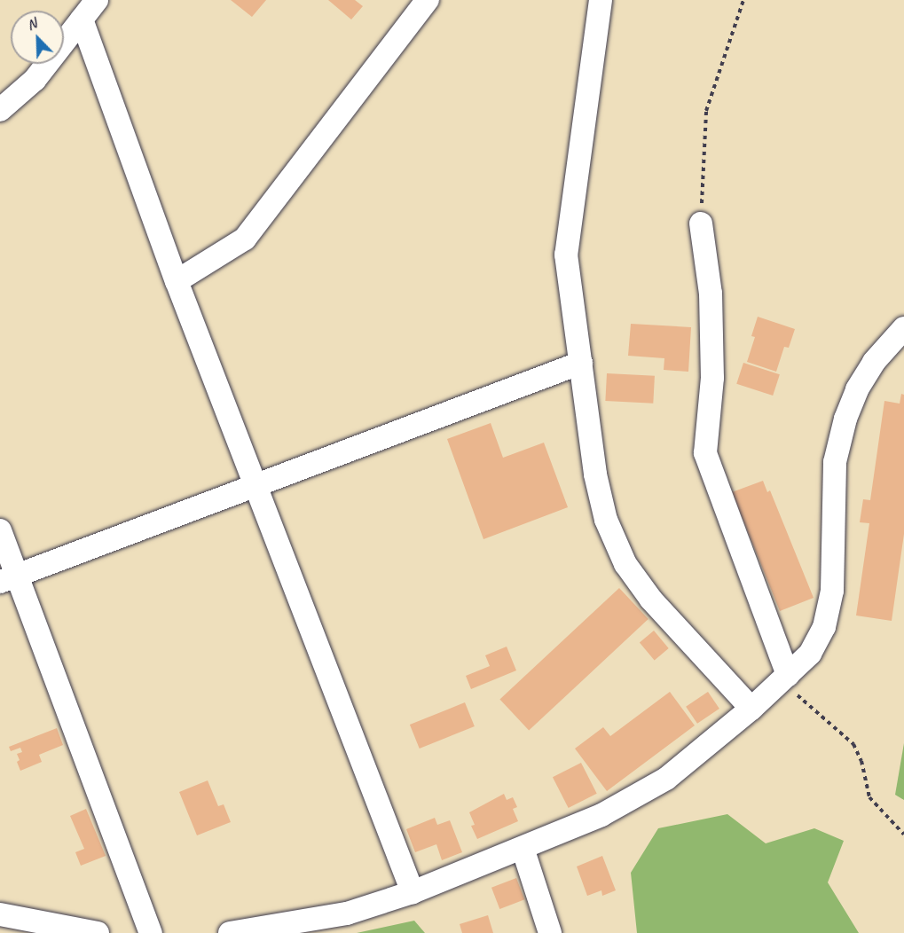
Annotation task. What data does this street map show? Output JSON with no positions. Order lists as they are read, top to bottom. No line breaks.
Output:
{"north":"top left"}
